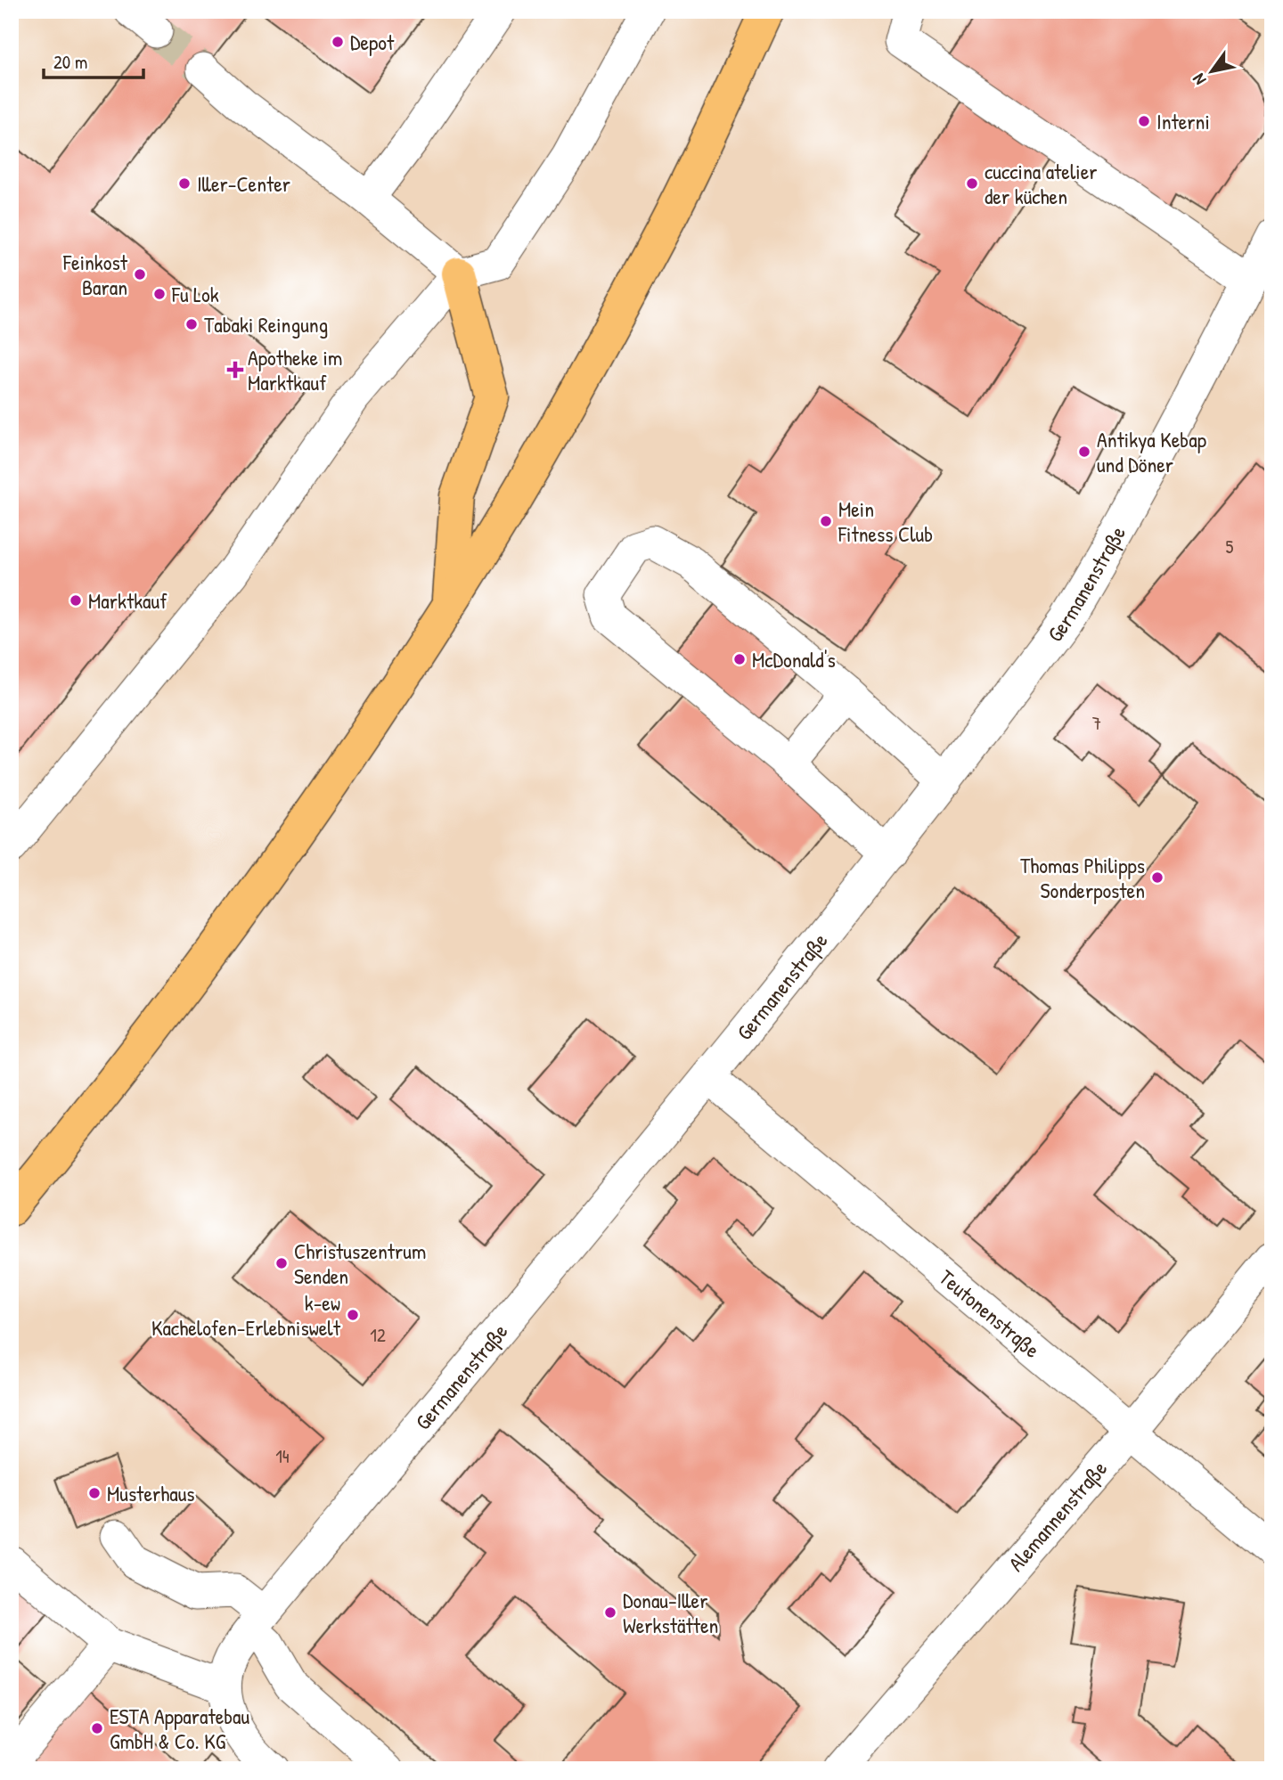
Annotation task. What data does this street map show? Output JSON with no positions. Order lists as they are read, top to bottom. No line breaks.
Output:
{"streets":{"street":["Germanenstraße","Teutonenstraße","Alemannenstraße"]},"crossings":[["Germanenstraße","Teutonenstraße"],["Teutonenstraße","Alemannenstraße"]],"places":{"other":["Depot","Interni","Iller-Center","cuccina atelier der küchen","Feinkost Baran","Fu Lok","Tabaki Reingung","Antikya Kebap und Döner","Mein Fitness Club","Marktkauf","McDonald's","Thomas Philipps Sonderposten","Christuszentrum Senden","k-ew Kachelofen-Erlebniswelt","Musterhaus","Donau-Iller Werkstätten","ESTA Apparatebau GmbH & Co. KG"],"health":["Apotheke im Marktkauf"]},"house_numbers":["5","7","12","14"],"scale_bar":"20 m","north":"bottom left"}
